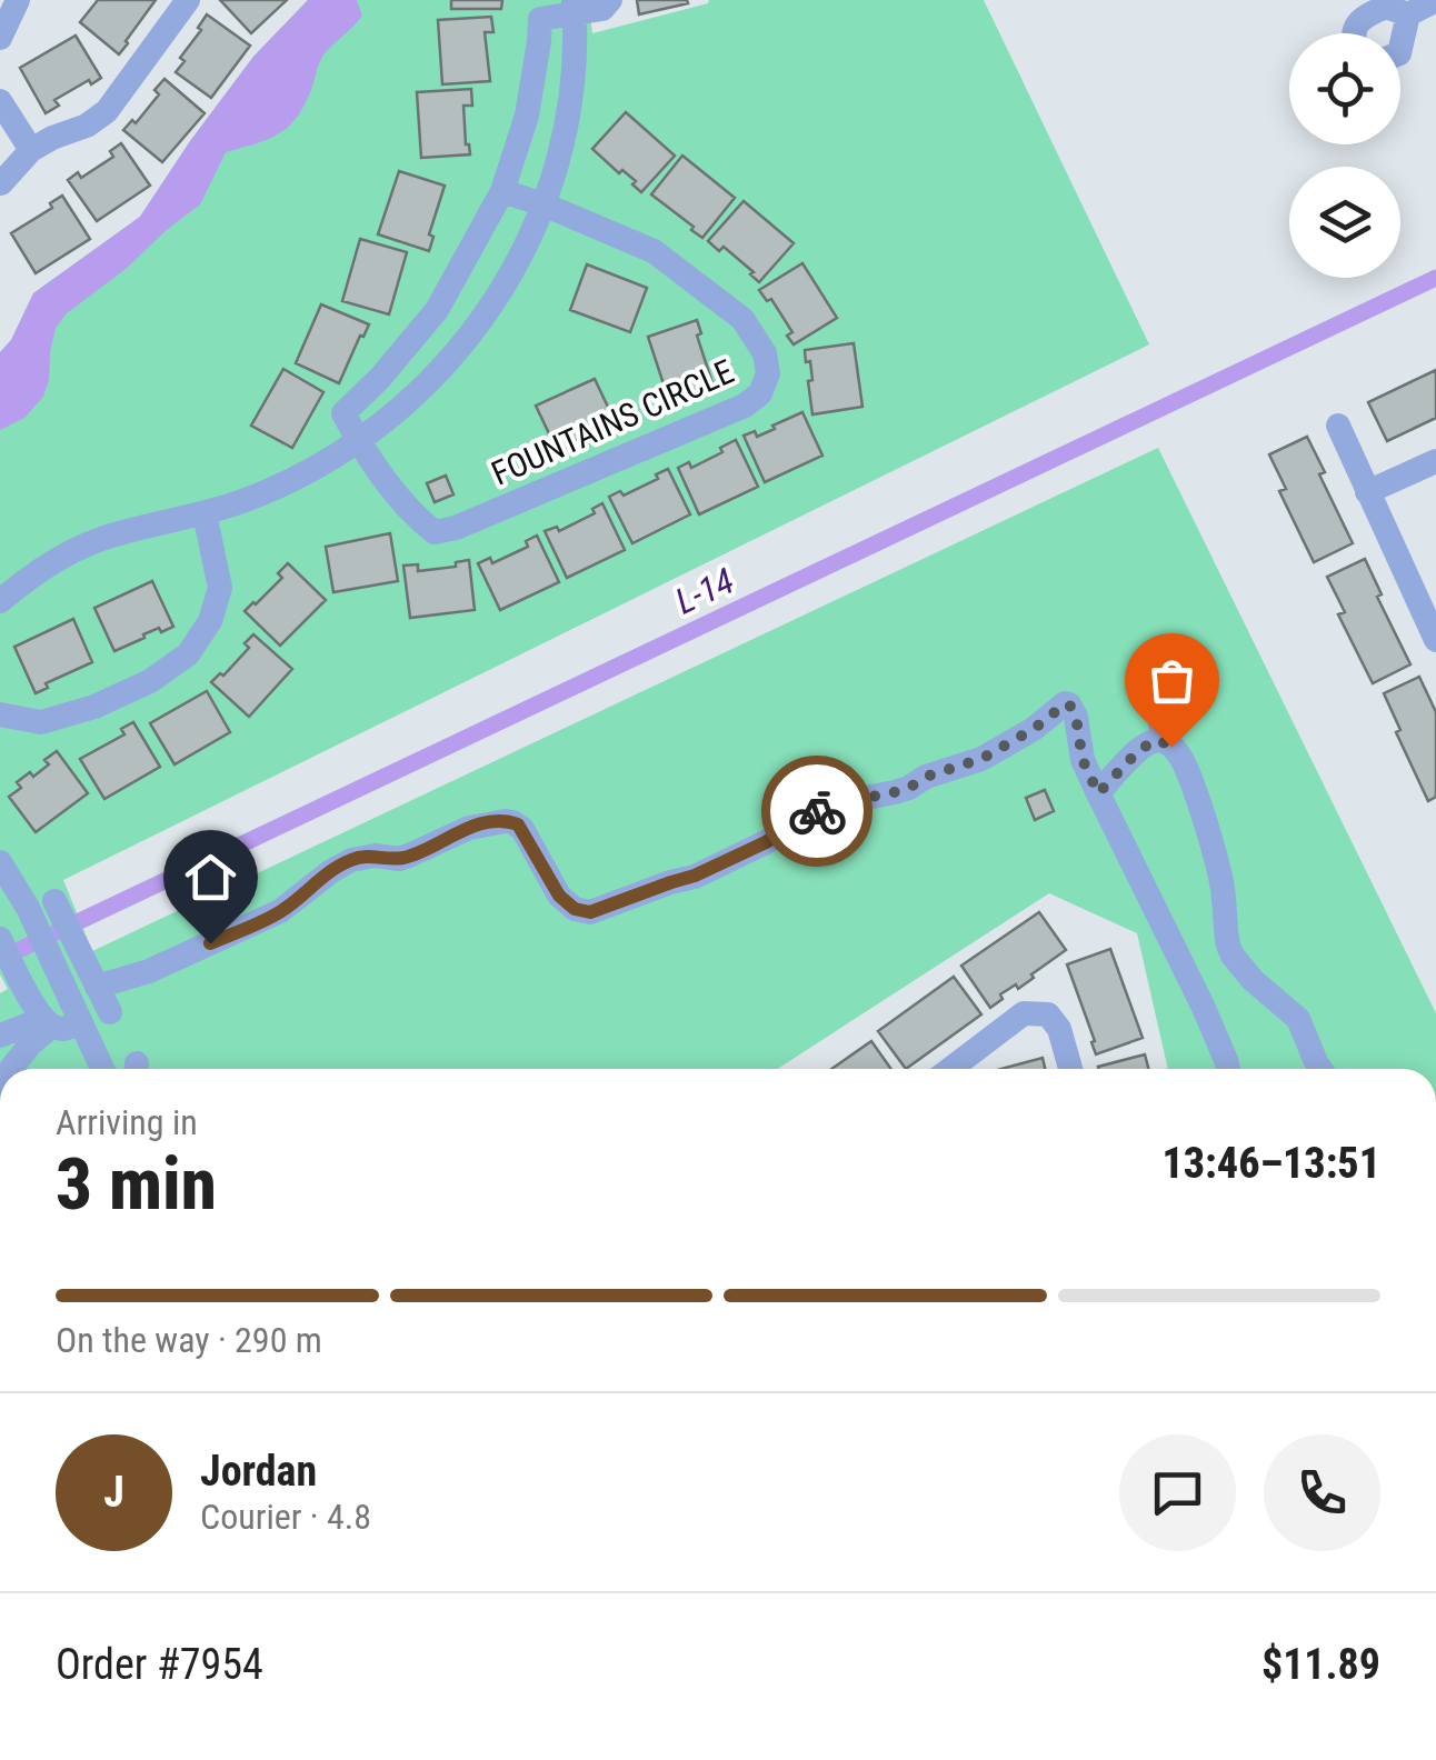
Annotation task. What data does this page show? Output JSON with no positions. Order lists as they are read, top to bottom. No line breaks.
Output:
{"streets":{"street":["FOUNTAINS CIRCLE"]},"water":["L-14"],"page":{"heading":["3 min","Arriving in","13:46–13:51"],"panel":["Jordan","Courier · 4.8","Order #7954","$11.89"],"bar":"On the way · 290 m","round":"J"}}
